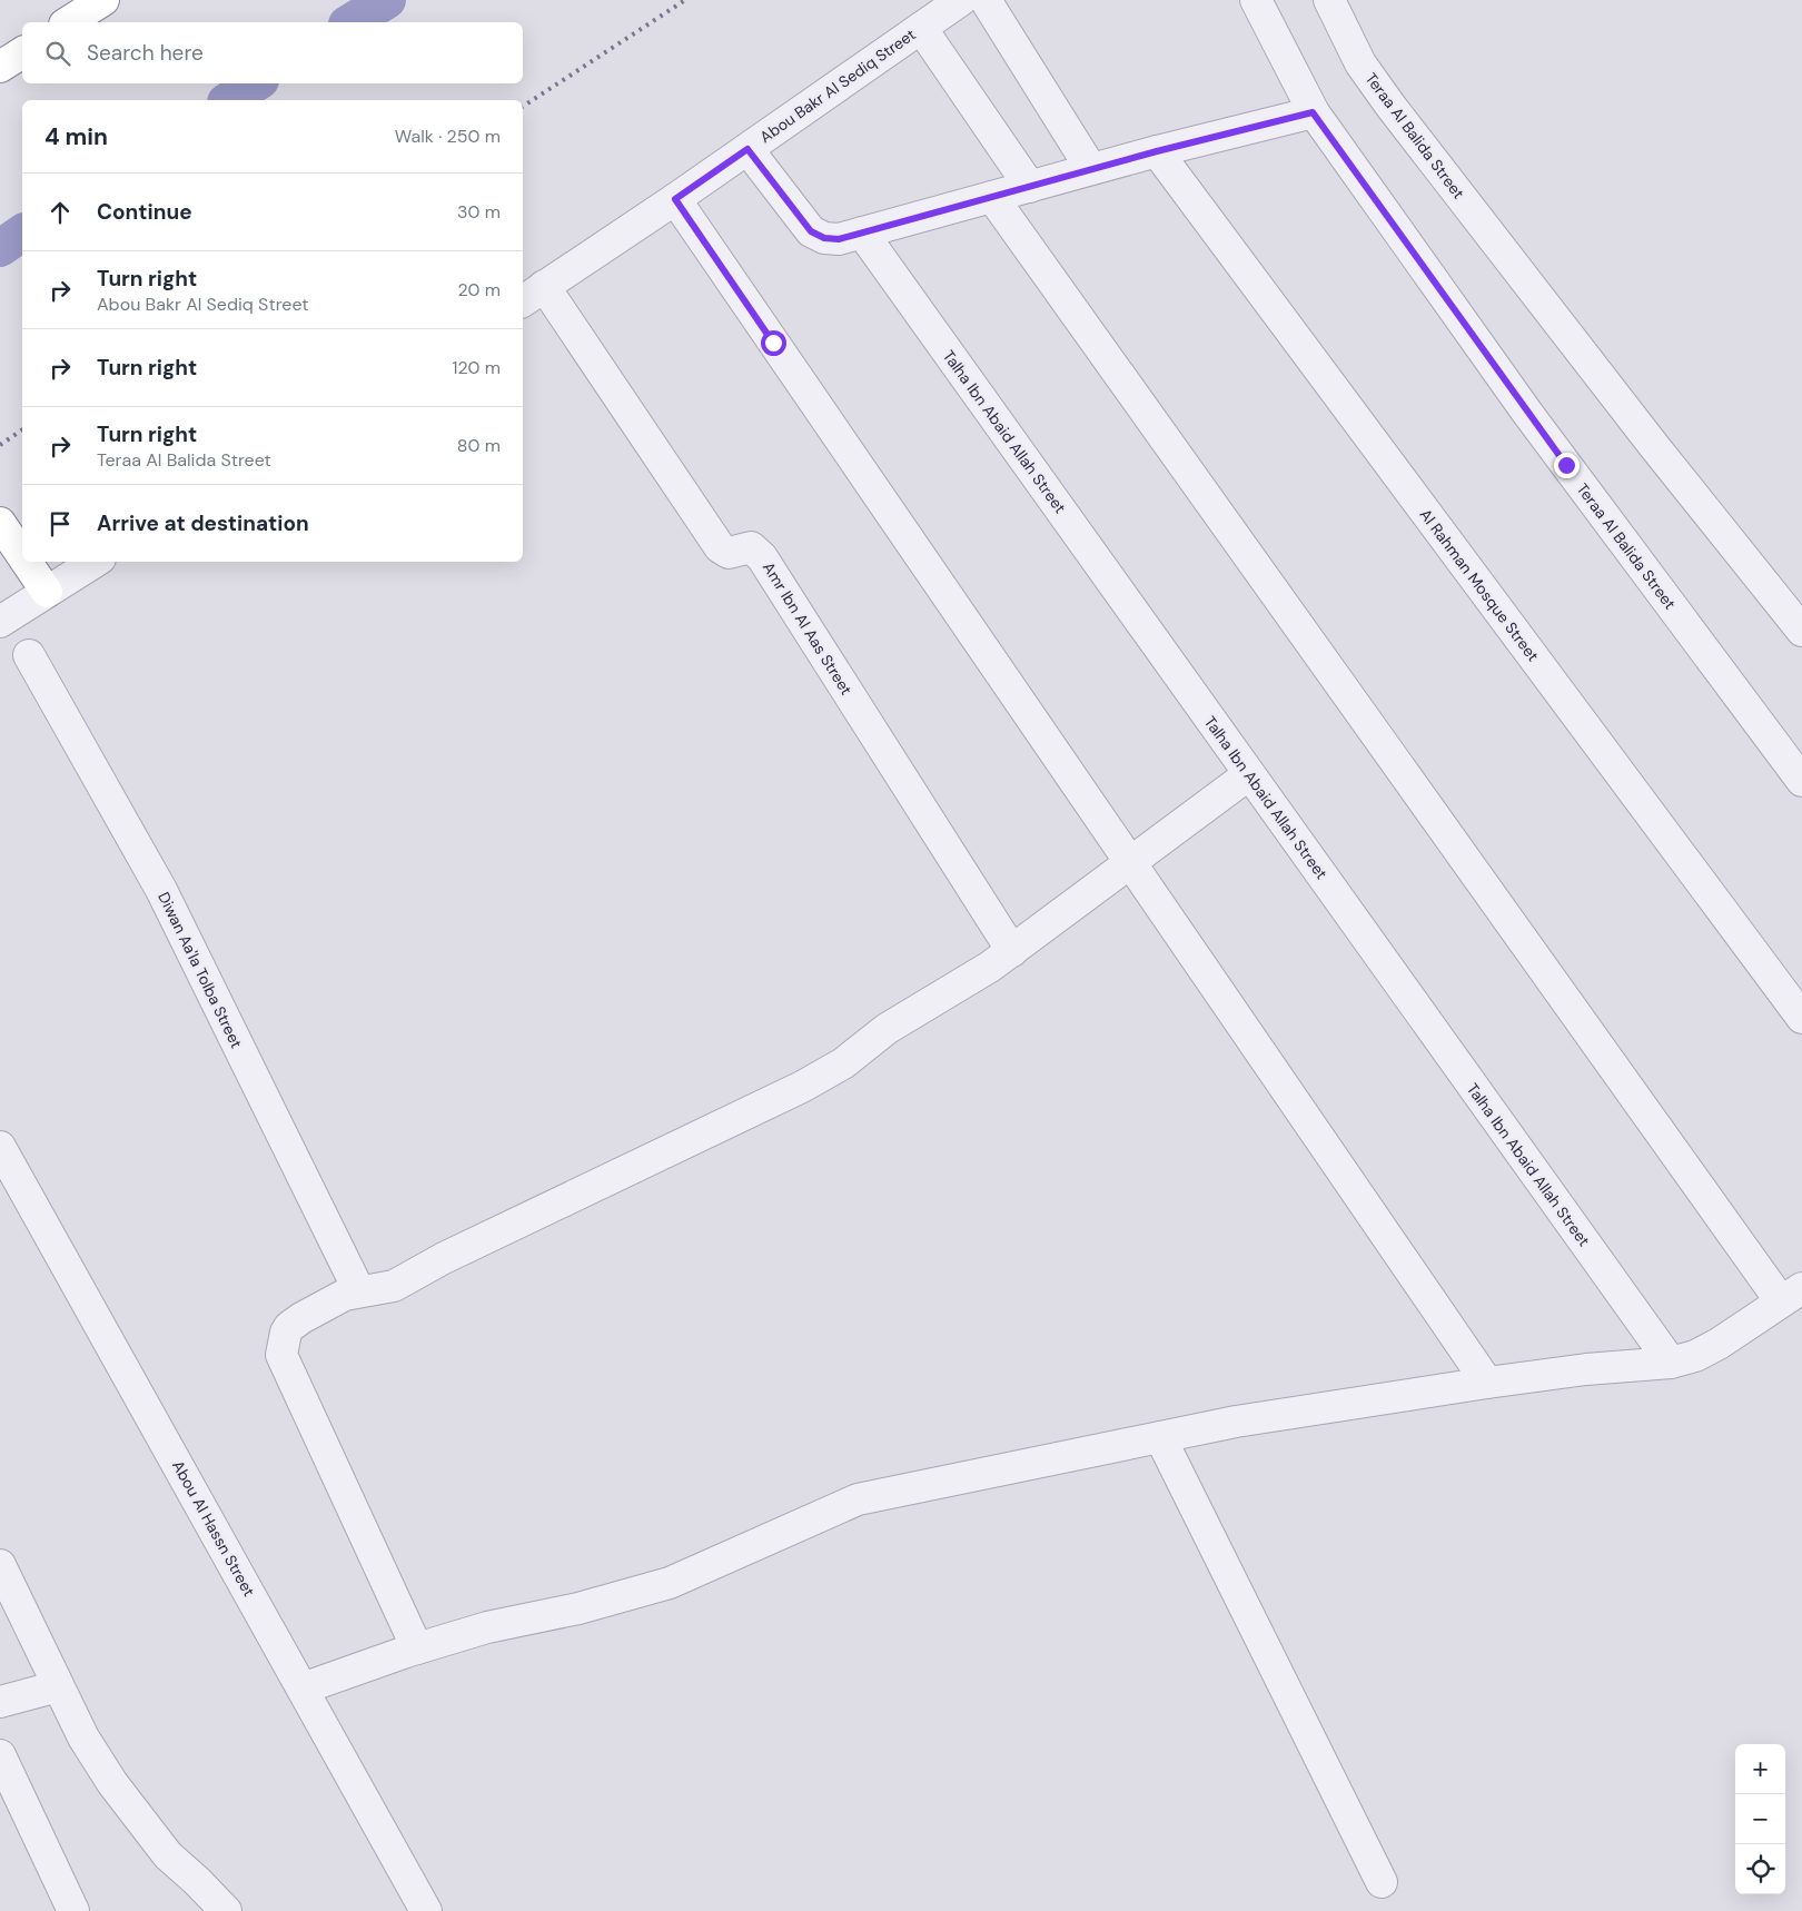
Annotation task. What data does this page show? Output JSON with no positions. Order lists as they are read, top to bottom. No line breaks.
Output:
{"streets":{"street":["Abou Bakr Al Sediq Street","Teraa Al Balida Street","Talha Ibn Abaid Allah Street","Al Rahman Mosque Street","Amr Ibn Al Aas Street","Diwan Aa'la Tolba Street","Abou Al Hassn Street"]},"crossings":[["Abou Bakr Al Sediq Street","Amr Ibn Al Aas Street"]],"page":{"search":"Search here","heading":["4 min","Walk · 250 m"],"list":[["Continue","30 m"],["Turn right","Abou Bakr Al Sediq Street","20 m"],["Turn right","120 m"],["Turn right","Teraa Al Balida Street","80 m"],"Arrive at destination"],"map_buttons":["+","−"]}}
